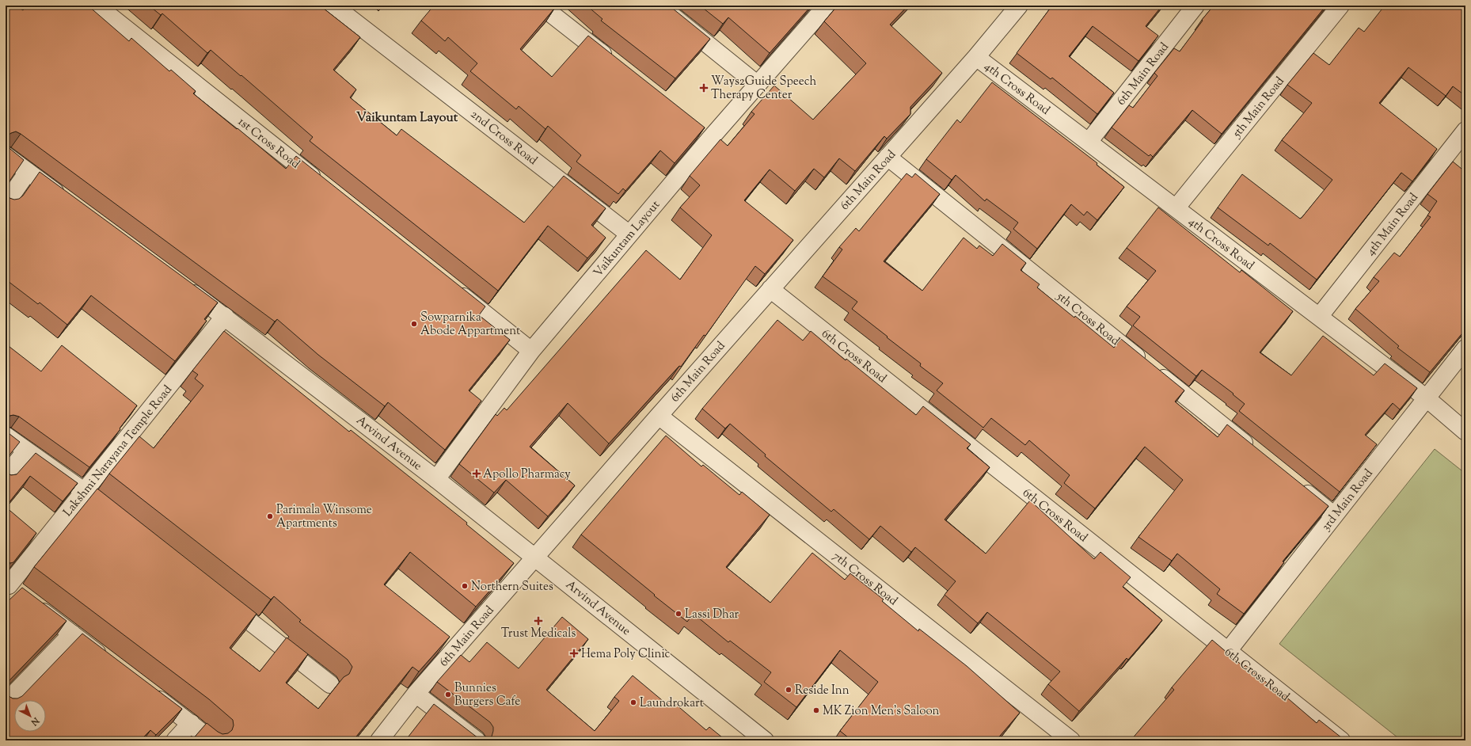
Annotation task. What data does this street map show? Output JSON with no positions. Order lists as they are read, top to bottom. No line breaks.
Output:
{"streets":{"street":["6th Main Road","4th Cross Road","5th Main Road","2nd Cross Road","1st Cross Road","4th Main Road","Vaikuntam Layout","5th Cross Road","6th Cross Road","Arvind Avenue","Lakshmi Narayana Temple Road","3rd Main Road","7th Cross Road"]},"crossings":[["6th Main Road","4th Cross Road"],["6th Main Road","5th Cross Road"],["6th Main Road","6th Cross Road"],["6th Main Road","Arvind Avenue"],["6th Main Road","7th Cross Road"],["4th Cross Road","5th Main Road"],["4th Cross Road","4th Main Road"],["4th Cross Road","3rd Main Road"],["2nd Cross Road","Vaikuntam Layout"],["Vaikuntam Layout","Arvind Avenue"],["6th Cross Road","3rd Main Road"],["Arvind Avenue","Lakshmi Narayana Temple Road"]],"districts":["Vaikuntam Layout"],"places":{"health":["Ways2Guide Speech Therapy Center","Apollo Pharmacy","Trust Medicals","Hema Poly Clinic"],"other":["Sowparnika Abode Appartment","Parimala Winsome Apartments","Northern Suites","Lassi Dhar","Reside Inn","Bunnies Burgers Cafe","Laundrokart","MK Zion Men’s Saloon"]},"north":"bottom right"}
